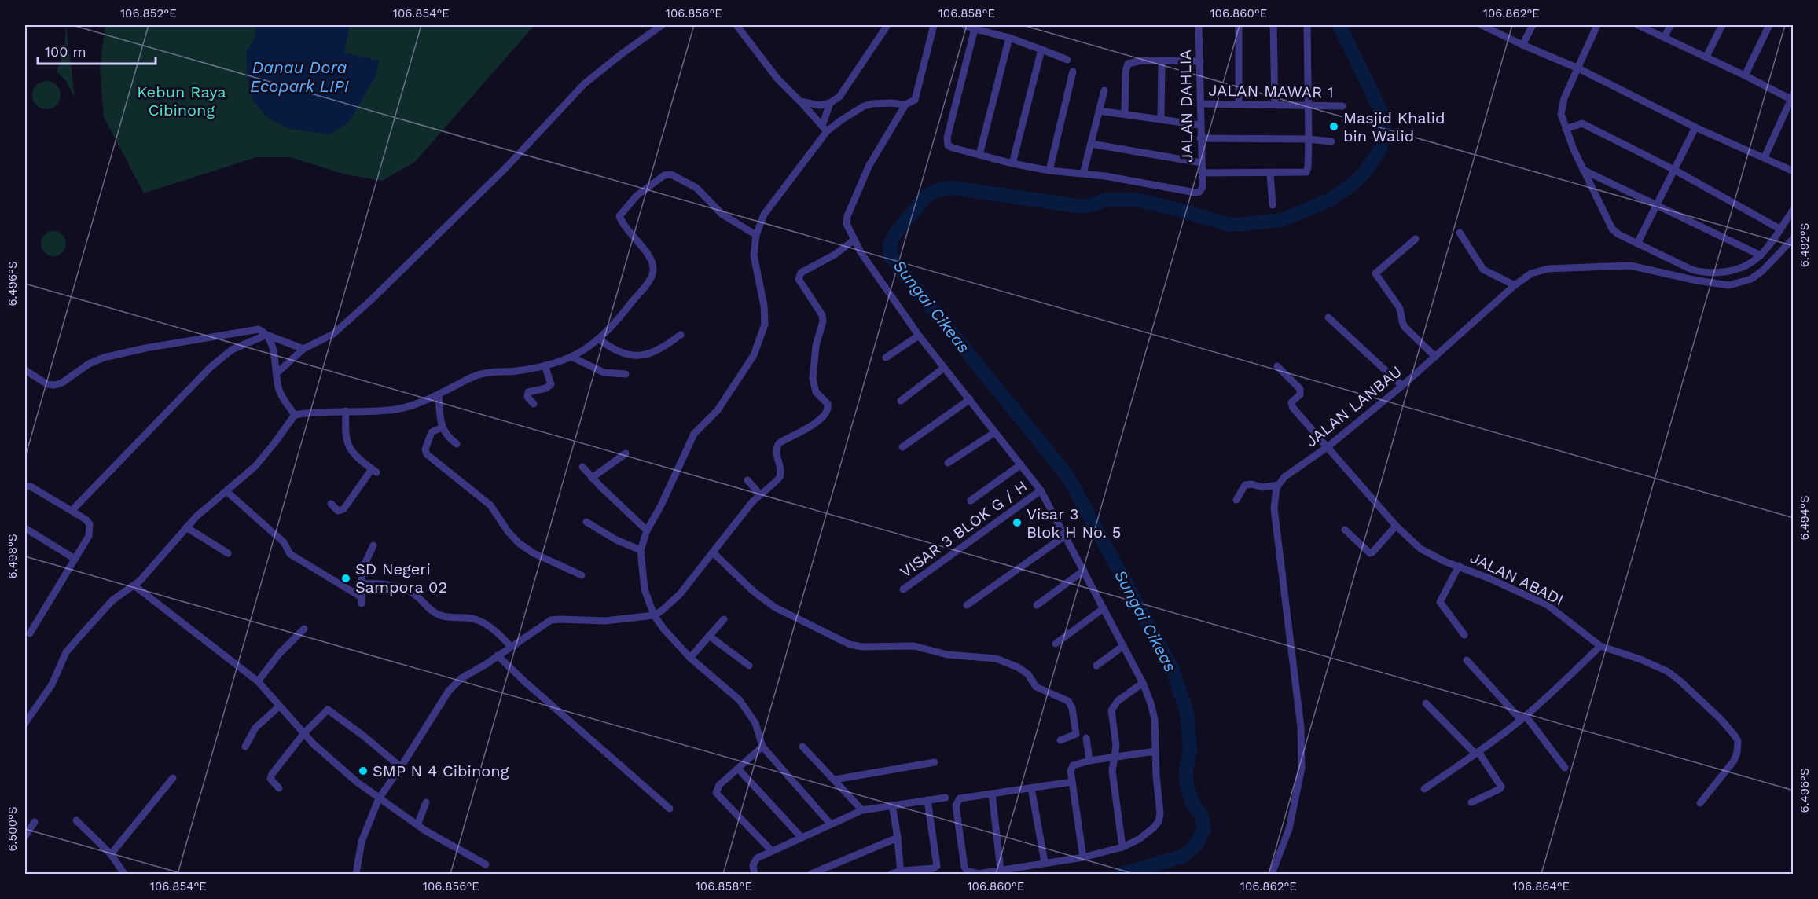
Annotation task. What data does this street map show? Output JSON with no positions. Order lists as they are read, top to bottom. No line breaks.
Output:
{"streets":{"street":["JALAN MAWAR 1","JALAN DAHLIA","JALAN LANBAU","VISAR 3 BLOK G / H","JALAN ABADI"]},"crossings":[["JALAN MAWAR 1","JALAN DAHLIA"],["JALAN LANBAU","JALAN ABADI"]],"water":["Danau Dora Ecopark LIPI","Sungai Cikeas"],"parks":["Kebun Raya Cibinong"],"places":["Masjid Khalid bin Walid","Visar 3 Blok H No. 5","SD Negeri Sampora 02","SMP N 4 Cibinong"],"scale_bar":"100 m","coordinates":["106.852°E","106.854°E","106.856°E","106.858°E","106.860°E","106.862°E","6.492°S","6.496°S","6.494°S","6.498°S","6.500°S","106.864°E"]}
